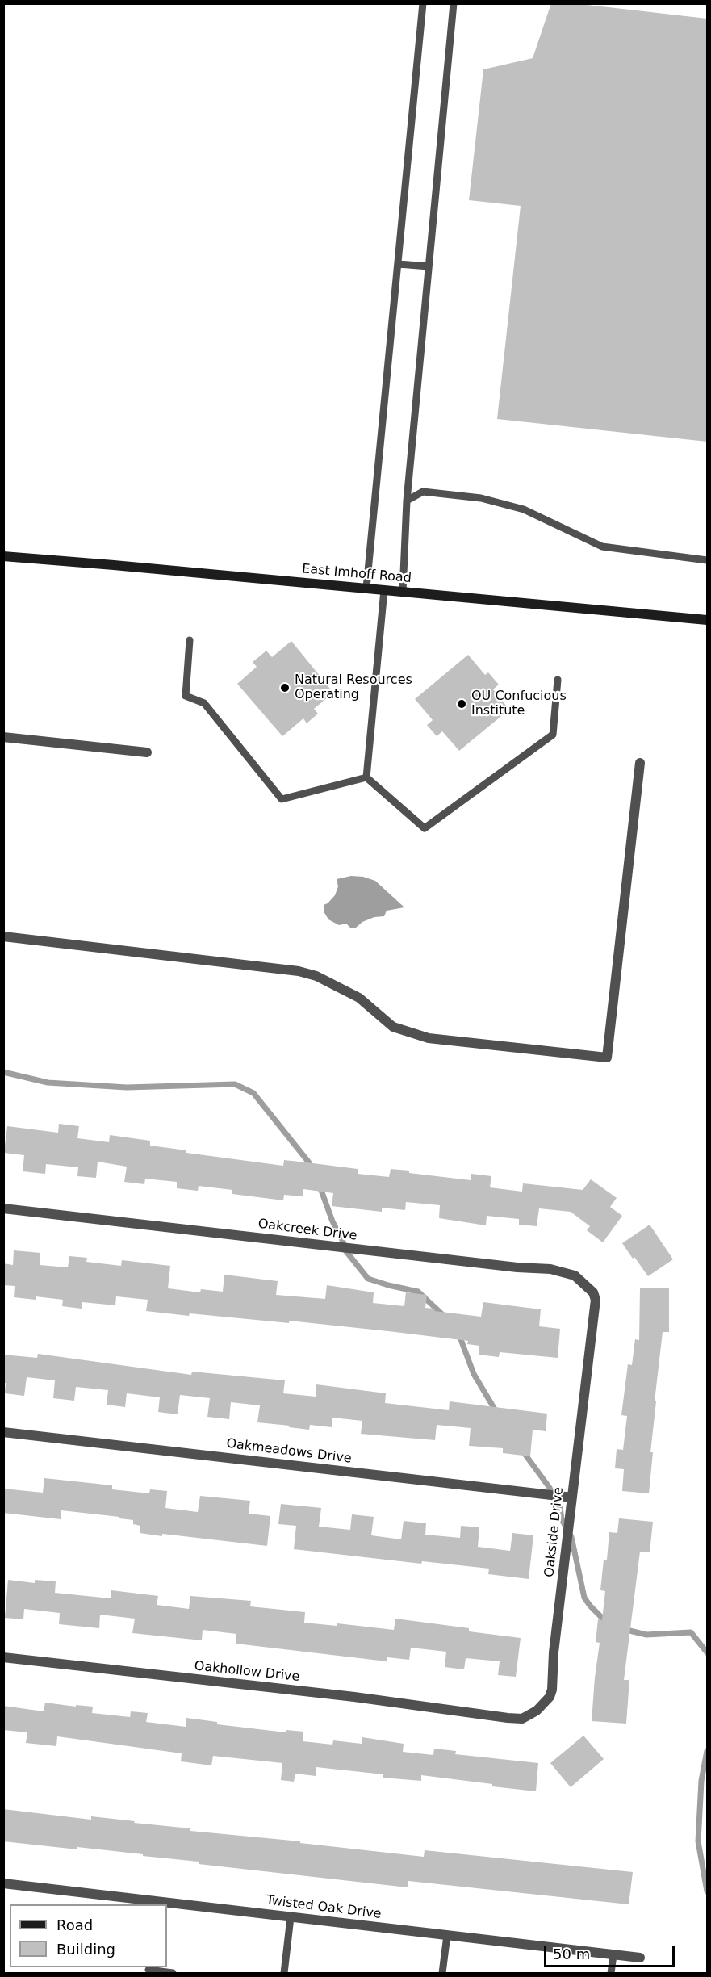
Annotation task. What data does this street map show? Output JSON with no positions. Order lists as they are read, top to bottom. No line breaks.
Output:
{"streets":{"main road":["East Imhoff Road"],"street":["Oakcreek Drive","Oakmeadows Drive","Oakside Drive","Oakhollow Drive","Twisted Oak Drive"]},"crossings":[["Oakcreek Drive","Oakside Drive"],["Oakmeadows Drive","Oakside Drive"],["Oakside Drive","Oakhollow Drive"]],"places":["Natural Resources Operating","OU Confucious Institute"],"legend":["Road","Building"],"scale_bar":"50 m"}
